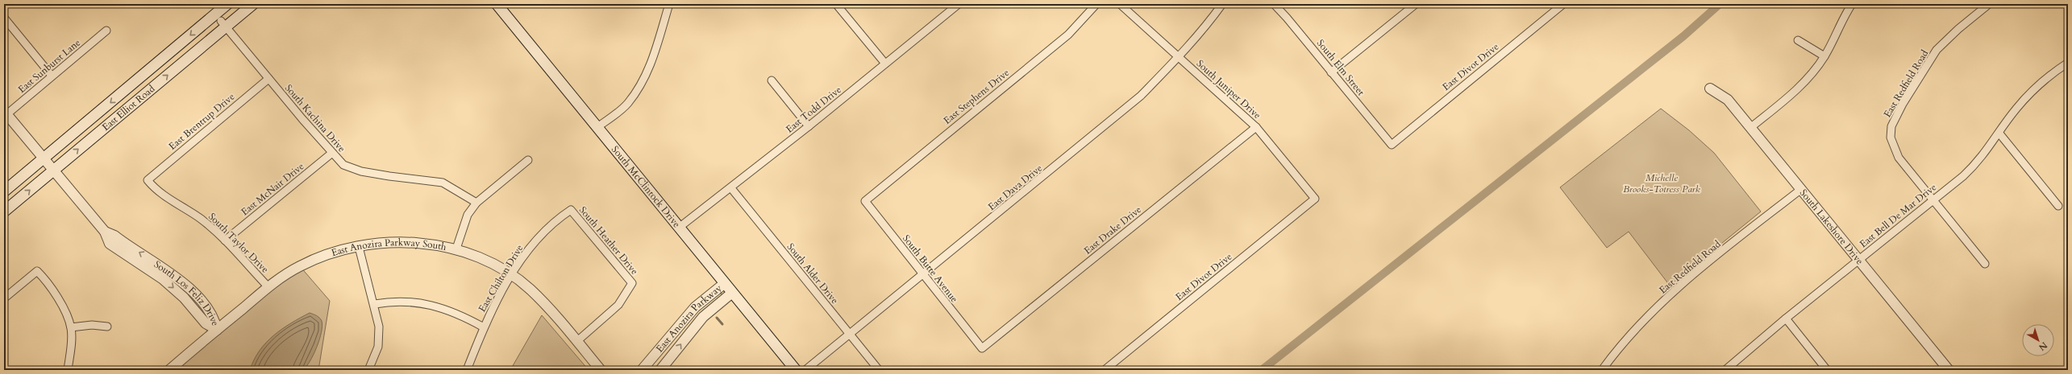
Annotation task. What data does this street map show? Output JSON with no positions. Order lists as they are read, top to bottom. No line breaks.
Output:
{"streets":{"main road":["East Elliot Road","South McClintock Drive"],"street":["East Sunburst Lane","East Divot Drive","South Elm Street","East Redfield Road","South Juniper Drive","East Stephens Drive","East Todd Drive","South Kachina Drive","East Brentrup Drive","East Dava Drive","East McNair Drive","East Bell De Mar Drive","South Lakeshore Drive","East Drake Drive","South Heather Drive","South Taylor Drive","East Anozira Parkway South","South Butte Avenue","South Alder Drive","East Chilton Drive","South Los Feliz Drive","East Anozira Parkway"]},"crossings":[["East Sunburst Lane","South Los Feliz Drive"],["East Divot Drive","South Elm Street"],["East Divot Drive","South Juniper Drive"],["East Redfield Road","East Bell De Mar Drive"],["East Redfield Road","South Lakeshore Drive"],["South Juniper Drive","East Dava Drive"],["South Juniper Drive","East Drake Drive"],["East Stephens Drive","South Butte Avenue"],["East Elliot Road","South Kachina Drive"],["East Elliot Road","South Los Feliz Drive"],["East Todd Drive","South McClintock Drive"],["East Todd Drive","South Alder Drive"],["South Kachina Drive","East Brentrup Drive"],["South Kachina Drive","East McNair Drive"],["East Brentrup Drive","South Taylor Drive"],["South McClintock Drive","East Anozira Parkway"],["East Dava Drive","South Butte Avenue"],["East Dava Drive","South Alder Drive"],["East McNair Drive","South Taylor Drive"],["East Bell De Mar Drive","South Lakeshore Drive"],["East Drake Drive","South Butte Avenue"],["South Heather Drive","East Anozira Parkway South"],["South Heather Drive","East Chilton Drive"],["South Taylor Drive","East Anozira Parkway South"],["East Anozira Parkway South","East Chilton Drive"],["East Anozira Parkway South","South Los Feliz Drive"]],"parks":["Michelle Brooks-Totress Park"],"north":"bottom right"}
